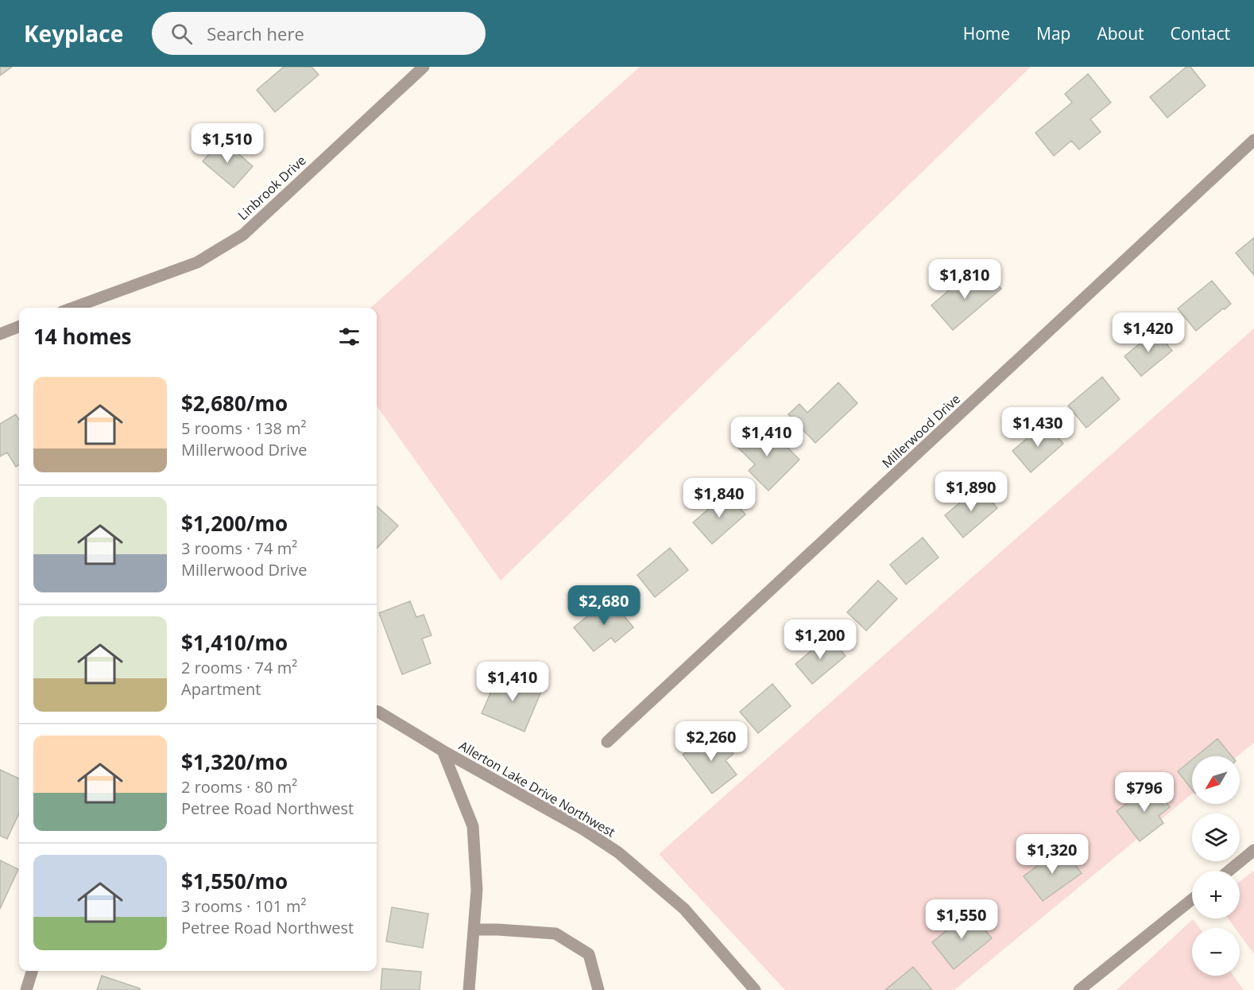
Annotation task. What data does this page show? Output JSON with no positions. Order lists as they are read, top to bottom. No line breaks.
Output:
{"streets":{"street":["Linbrook Drive","Millerwood Drive","Allerton Lake Drive Northwest"]},"north":"bottom left","page":{"header":"Keyplace","search":"Search here","nav":["Home","Map","About","Contact"],"price":["$1,510","$1,810","$1,420","$1,430","$1,410","$1,890","$1,840","$2,680","$1,200","$1,410","$2,260","$796","$1,320","$1,550"],"heading":"14 homes","list":[{"name":"$2,680/mo","note":"5 rooms · 138 m² · Millerwood Drive"},{"name":"$1,200/mo","note":"3 rooms · 74 m² · Millerwood Drive"},{"name":"$1,410/mo","note":"2 rooms · 74 m² · Apartment"},{"name":"$1,320/mo","note":"2 rooms · 80 m² · Petree Road Northwest"},{"name":"$1,550/mo","note":"3 rooms · 101 m² · Petree Road Northwest"}],"map_buttons":["+","−"]}}
